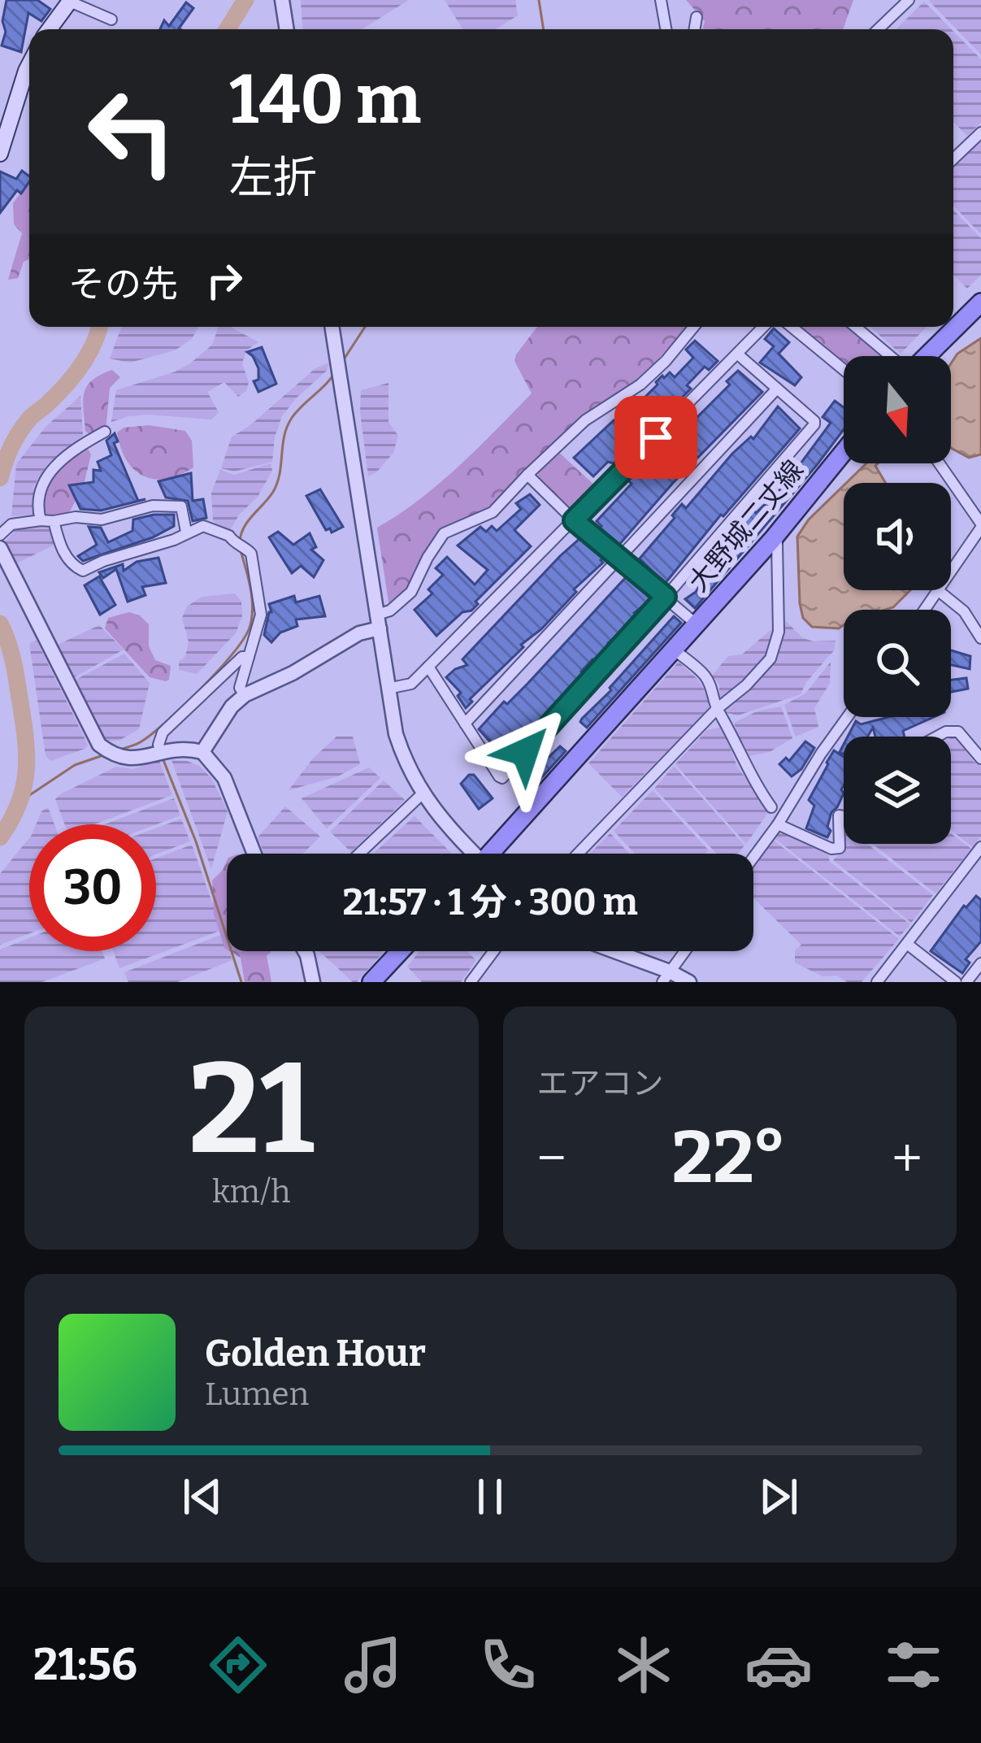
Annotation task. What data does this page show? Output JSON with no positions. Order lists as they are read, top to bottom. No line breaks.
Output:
{"streets":{"main road":["大野城二丈線"]},"north":"bottom","page":{"turn":["140 m","左折"],"then":"その先","limit":"30","trip":"21:57 · 1 分 · 300 m","tile":[["21","km/h"],"エアコン"],"heat":["−","22°","+"],"song":["Golden Hour","Lumen"],"tabs":"21:56"}}
